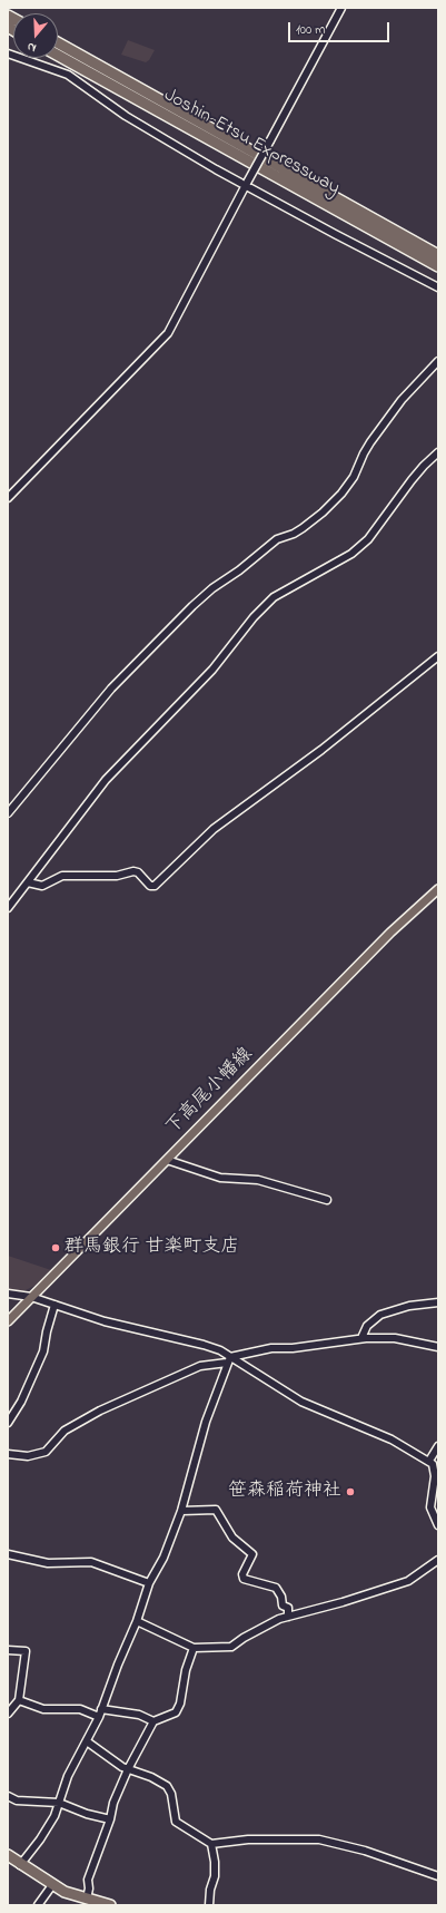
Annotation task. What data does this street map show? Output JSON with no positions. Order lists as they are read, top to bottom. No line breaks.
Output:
{"streets":{"highway":["Joshin-Etsu Expressway"],"main road":["下高尾小幡線"]},"places":["群馬銀行 甘楽町支店","笹森稲荷神社"],"scale_bar":"100 m","north":"bottom"}
